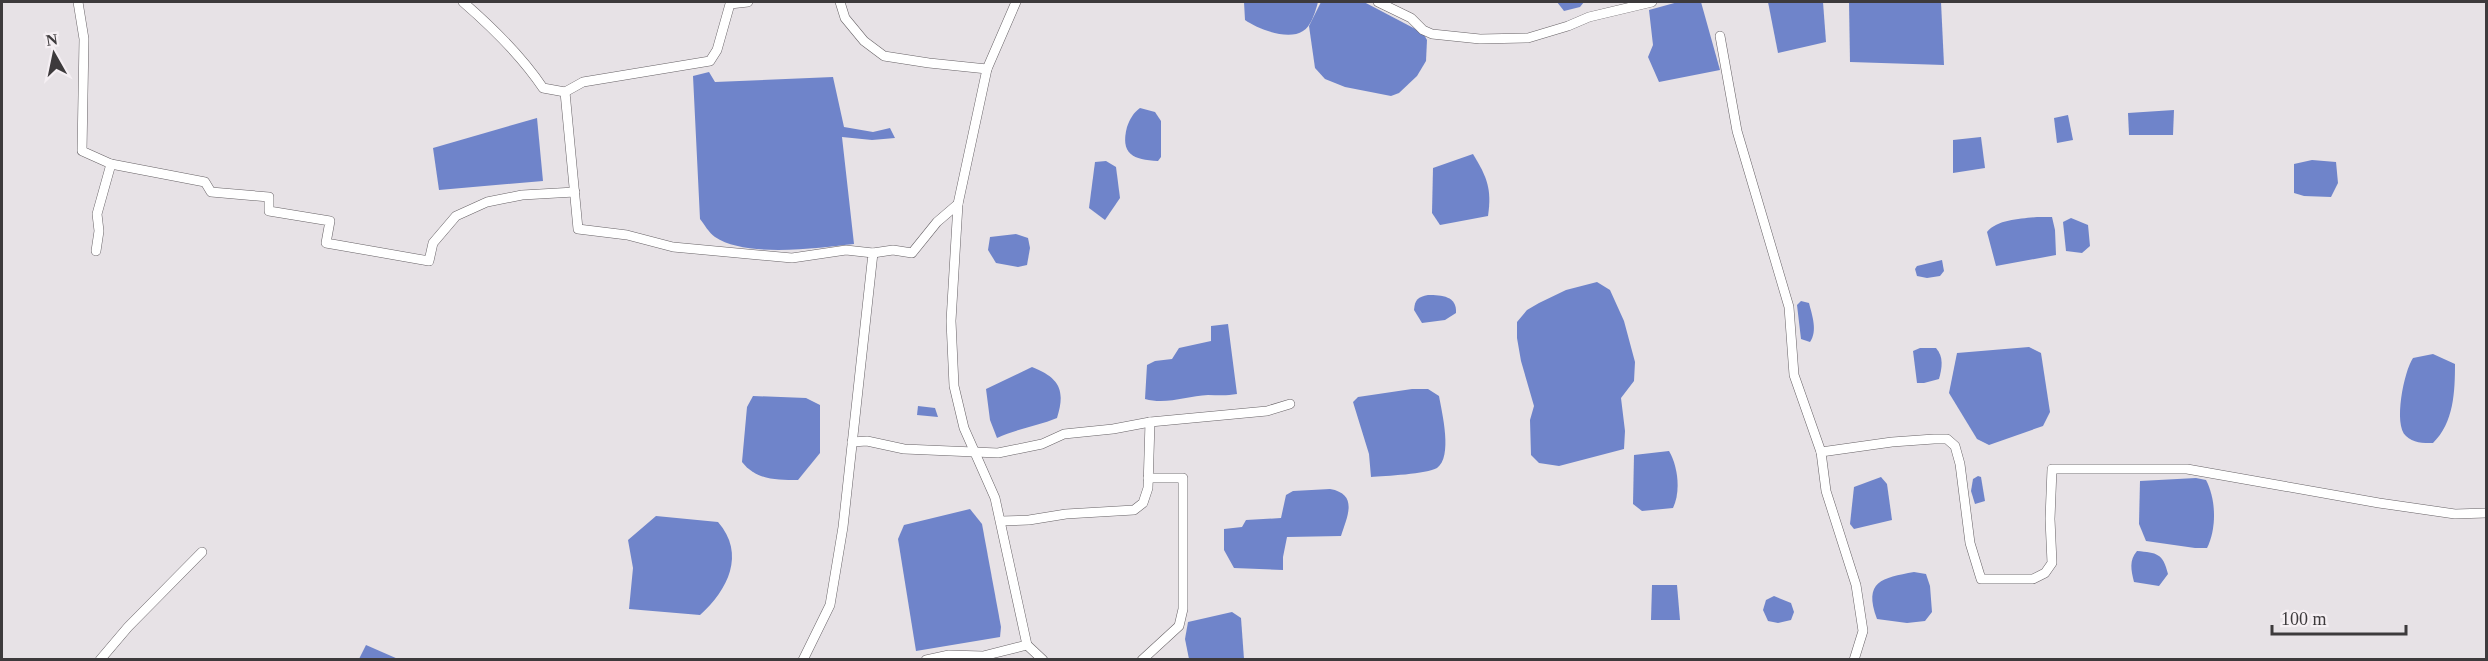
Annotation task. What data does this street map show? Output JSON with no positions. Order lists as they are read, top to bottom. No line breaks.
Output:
{"scale_bar":"100 m","north":"top"}
